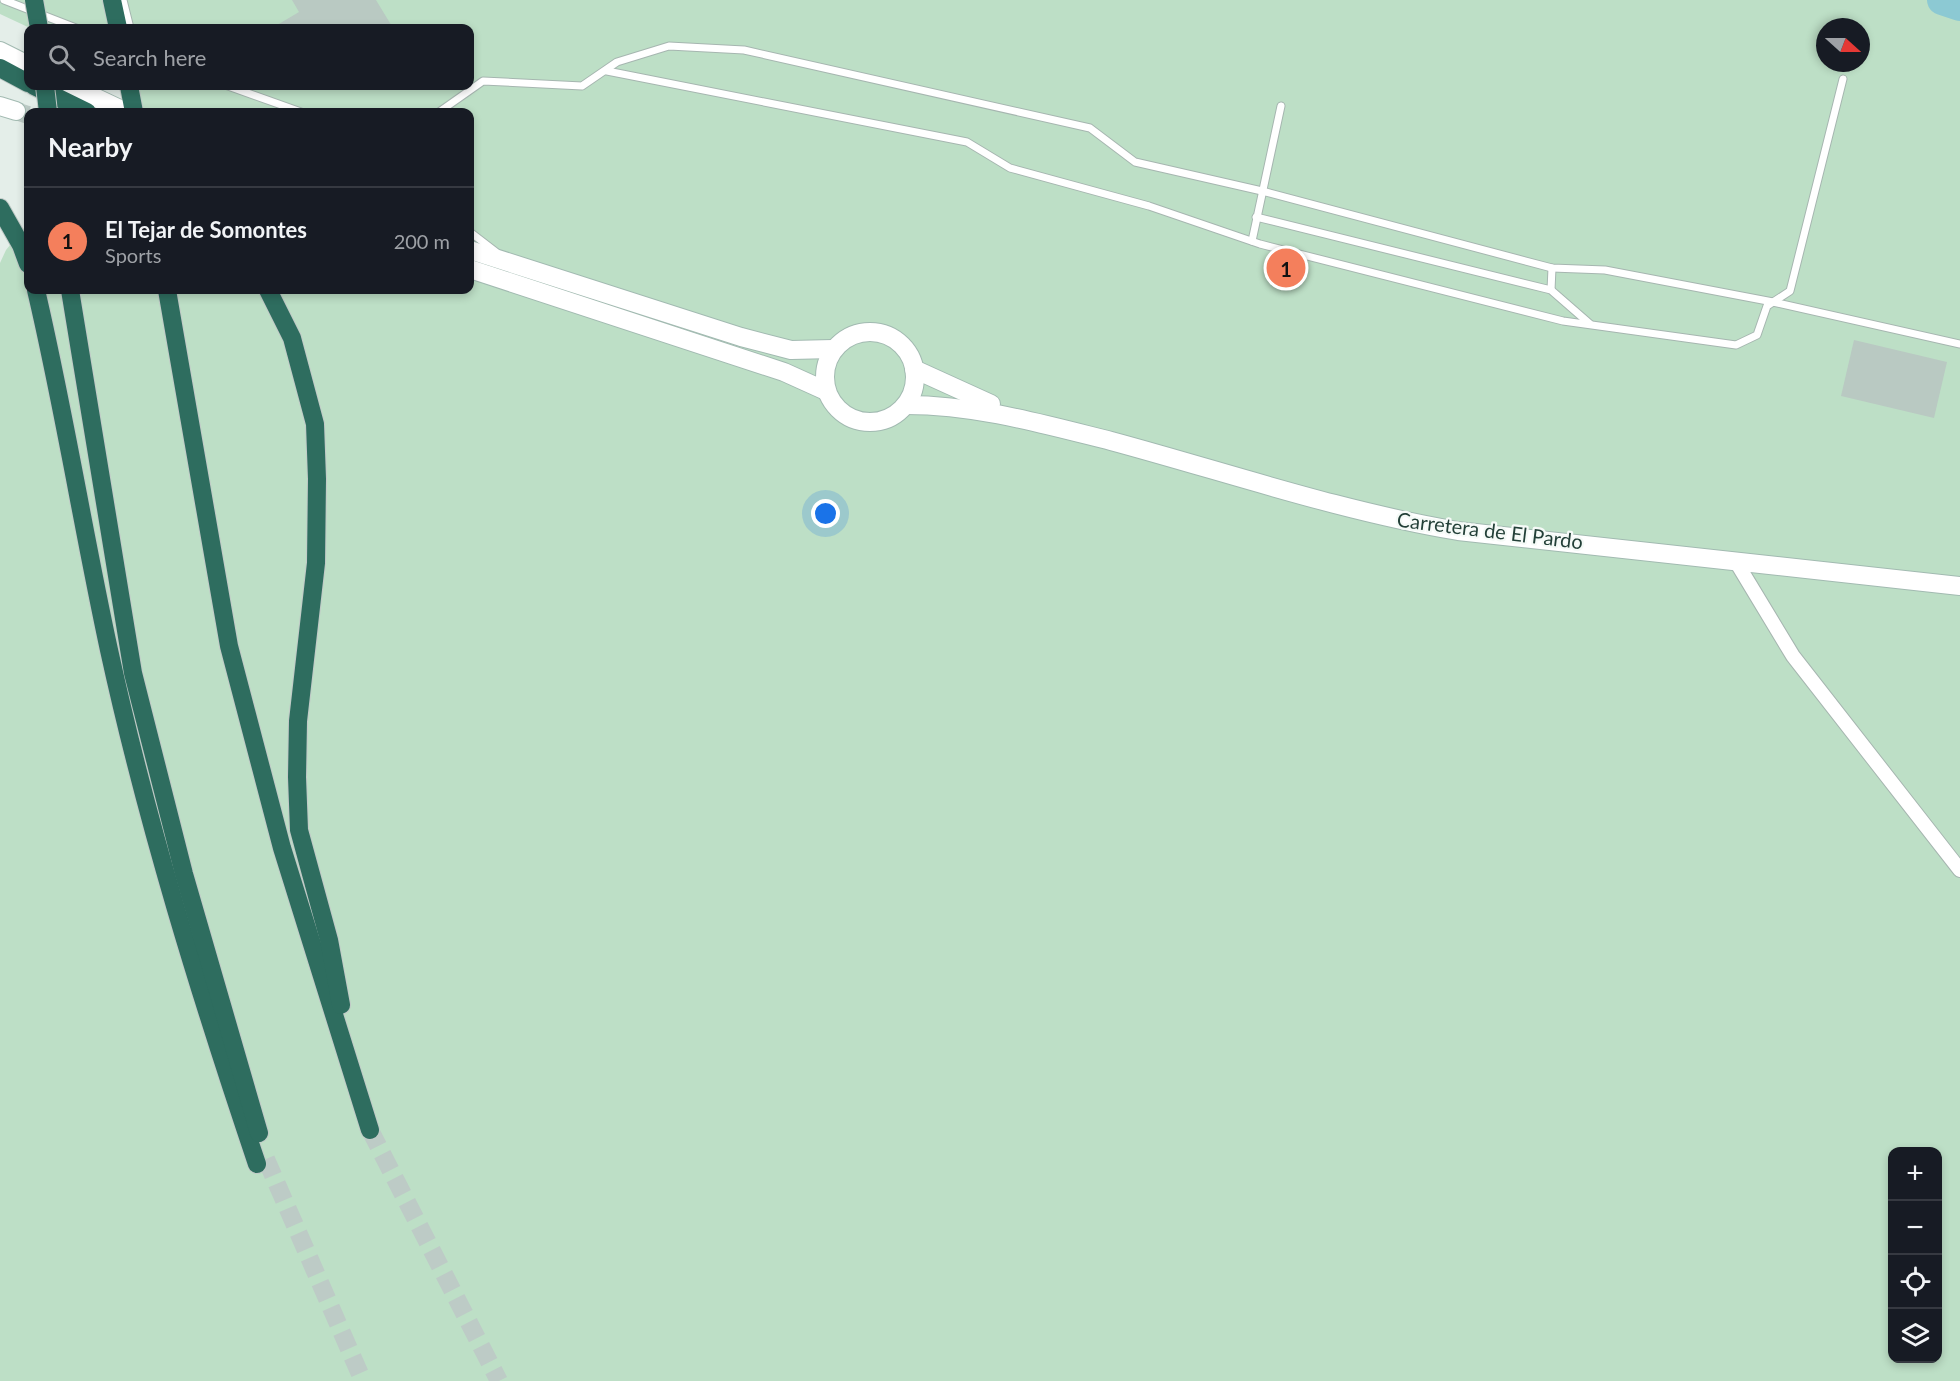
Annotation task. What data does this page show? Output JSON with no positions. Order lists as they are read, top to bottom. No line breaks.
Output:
{"streets":{"street":["Carretera de El Pardo"]},"north":"right","page":{"search":"Search here","heading":"Nearby","list":[{"mark":"1","name":"El Tejar de Somontes","note":"Sports","value":"200 m"}],"pins":"1","map_buttons":["+","−"]}}
